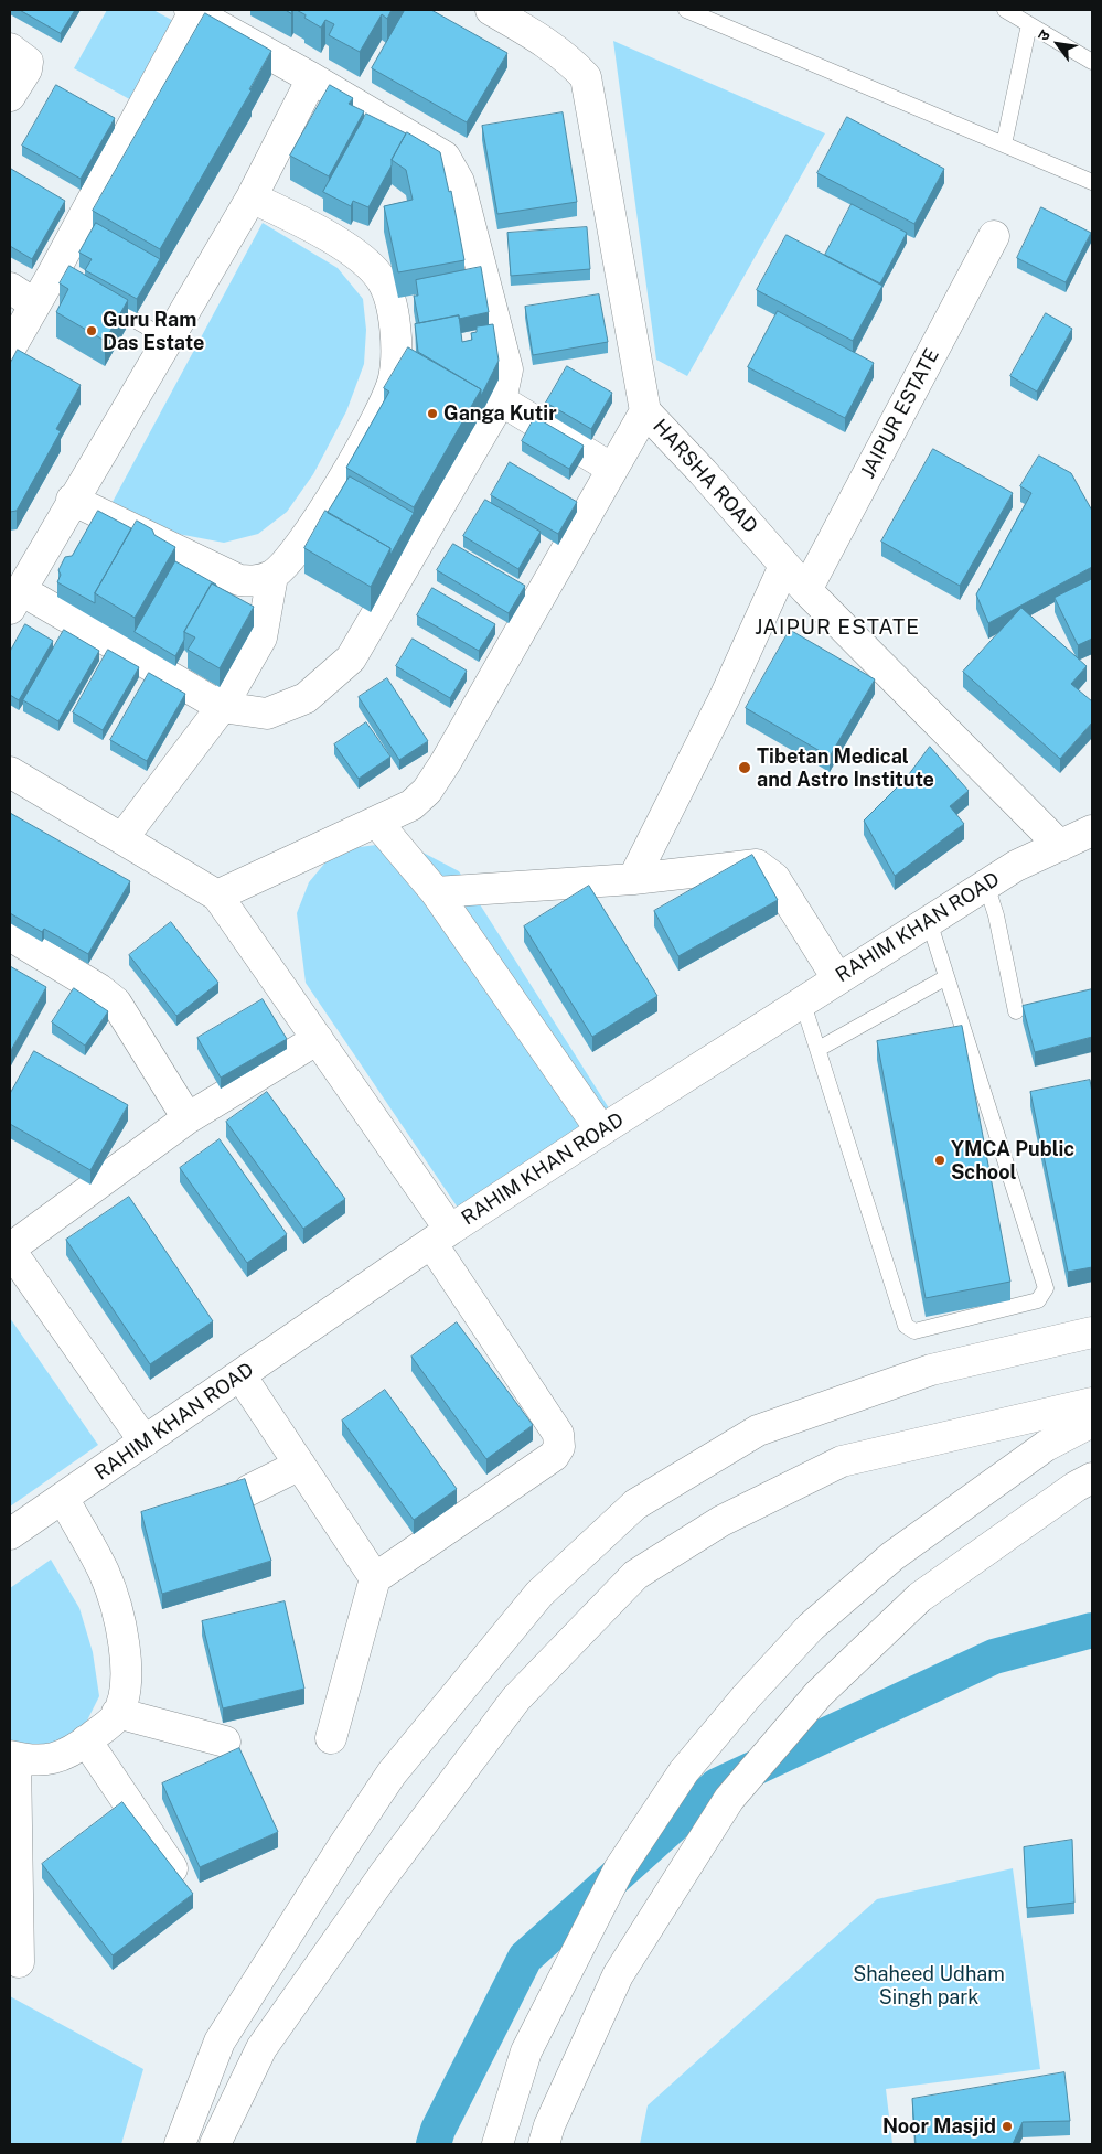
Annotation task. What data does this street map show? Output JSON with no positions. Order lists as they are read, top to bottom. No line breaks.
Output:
{"streets":{"main road":["JAIPUR ESTATE","HARSHA ROAD","RAHIM KHAN ROAD"]},"crossings":[["JAIPUR ESTATE","HARSHA ROAD"],["HARSHA ROAD","RAHIM KHAN ROAD"]],"districts":["JAIPUR ESTATE"],"parks":["Shaheed Udham Singh park"],"places":["Guru Ram Das Estate","Ganga Kutir","Tibetan Medical and Astro Institute","YMCA Public School","Noor Masjid"],"north":"top left"}
